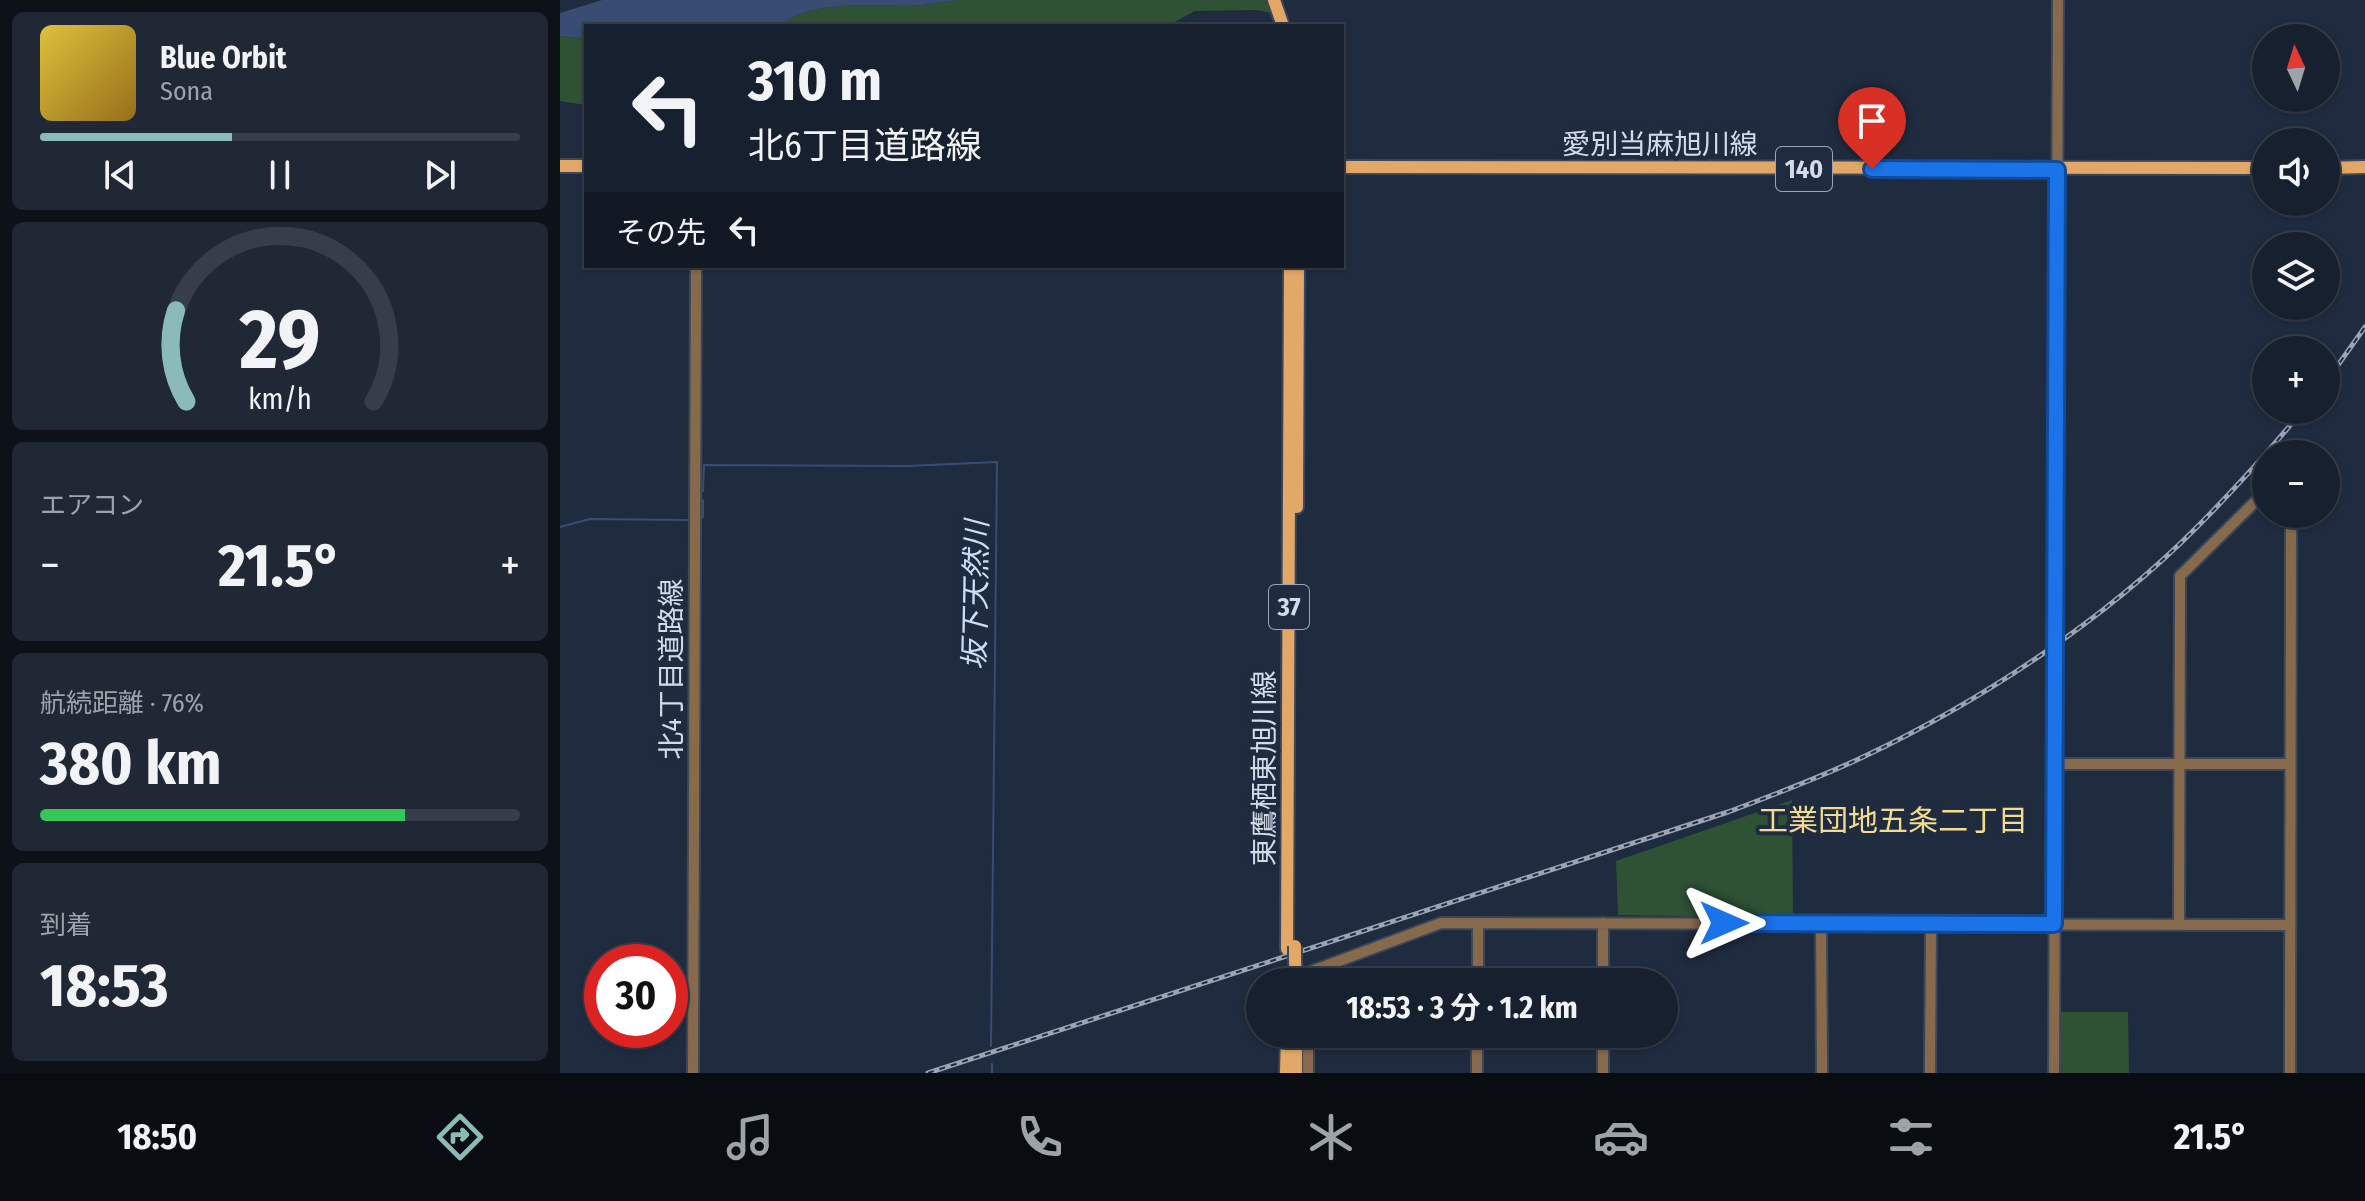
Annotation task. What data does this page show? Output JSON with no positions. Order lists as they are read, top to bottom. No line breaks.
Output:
{"streets":{"main road":["愛別当麻旭川線","140","37","東鷹栖東旭川線"],"street":["北4丁目道路線"]},"districts":["工業団地五条二丁目"],"water":["坂下天然川"],"north":"top","page":{"map_buttons":["+","−"],"turn":["310 m","北6丁目道路線"],"song":["Blue Orbit","Sona"],"then":"その先","tile":["エアコン",["航続距離 · 76%","380 km"],["到着","18:53"]],"heat":["−","21.5°","+"],"limit":"30","trip":"18:53 · 3 分 · 1.2 km","tabs":["18:50","21.5°"],"gauge":["29","km/h"]}}
